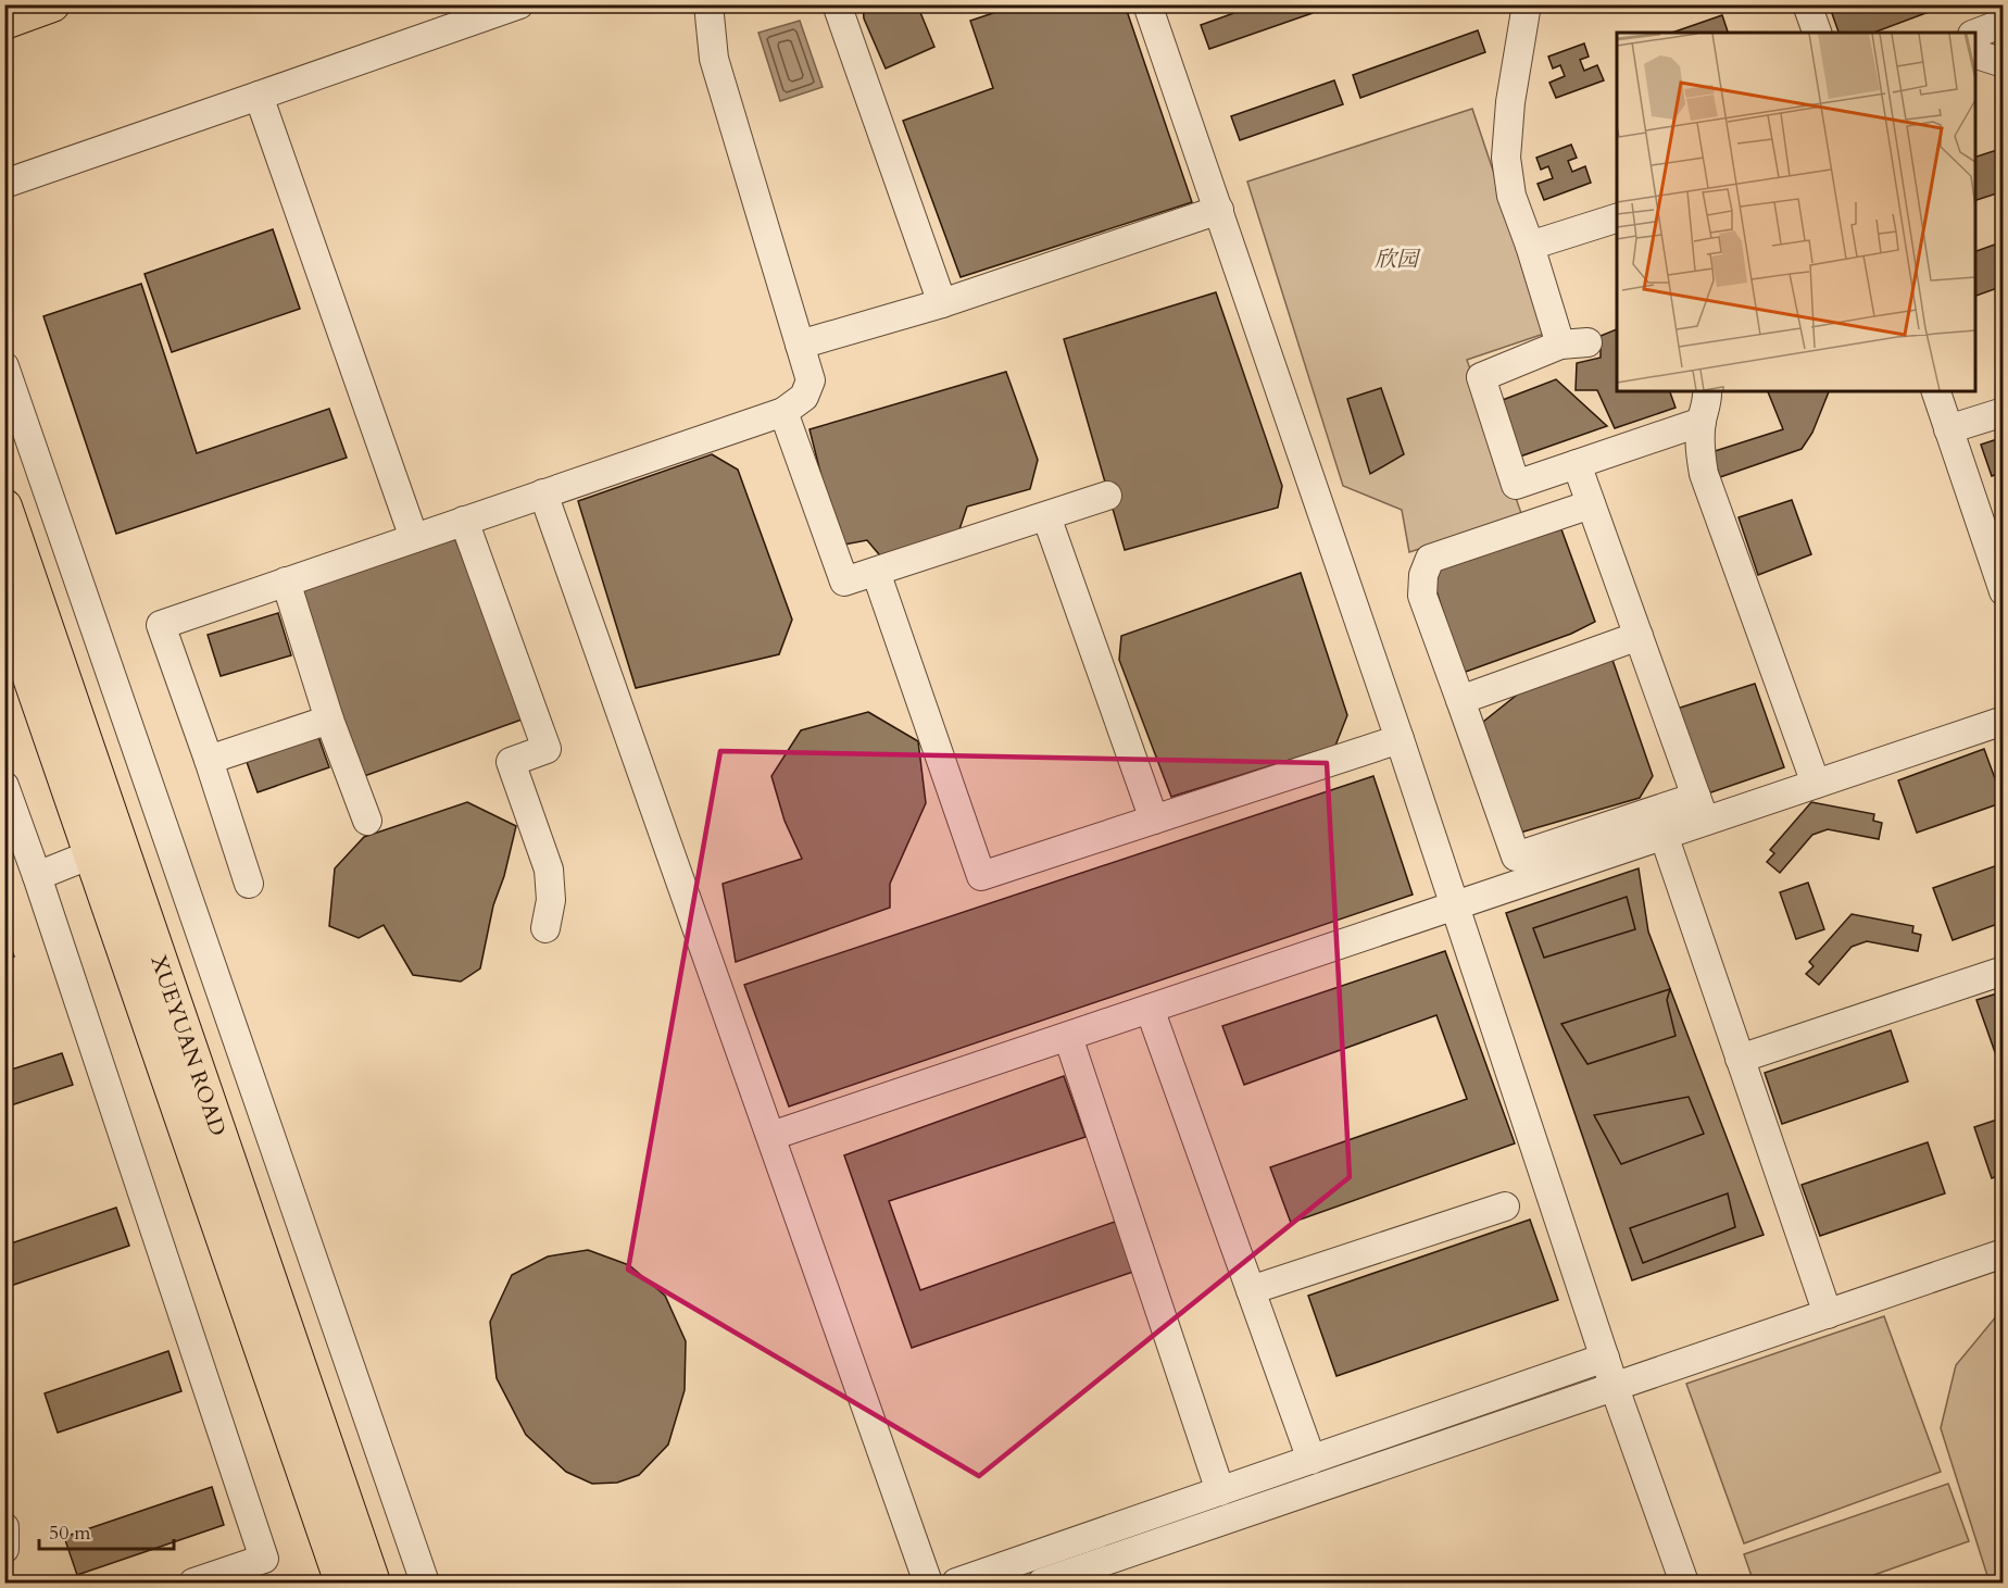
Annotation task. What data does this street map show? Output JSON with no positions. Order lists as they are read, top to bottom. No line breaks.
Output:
{"streets":{"main road":["XUEYUAN ROAD"]},"parks":["欣园"],"scale_bar":"50 m"}
